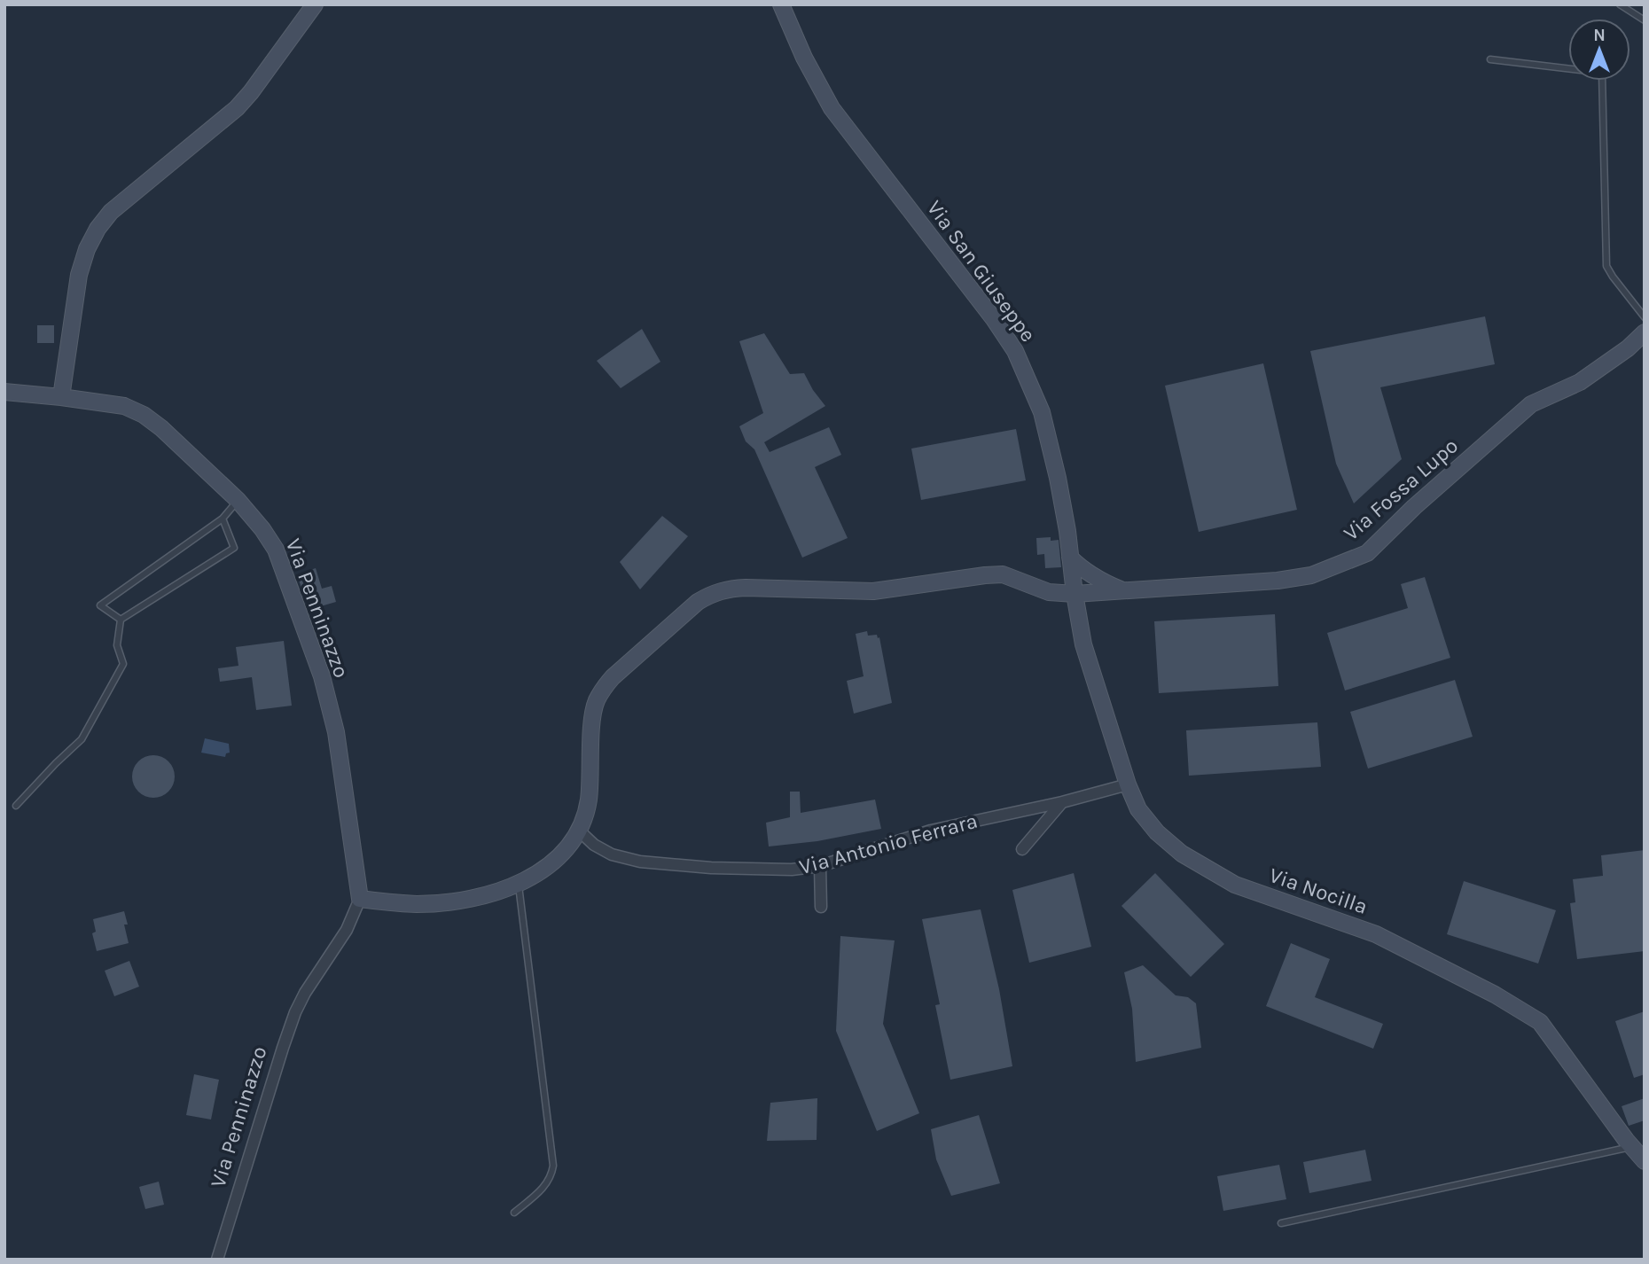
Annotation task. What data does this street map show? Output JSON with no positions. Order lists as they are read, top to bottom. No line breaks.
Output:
{"streets":{"street":["Via San Giuseppe","Via Fossa Lupo","Via Penninazzo","Via Antonio Ferrara","Via Nocilla"]},"crossings":[["Via San Giuseppe","Via Fossa Lupo"],["Via San Giuseppe","Via Nocilla"],["Via Fossa Lupo","Via Penninazzo"],["Via Fossa Lupo","Via Antonio Ferrara"],["Via Fossa Lupo","Via Nocilla"],["Via Antonio Ferrara","Via Nocilla"]],"north":"top"}
